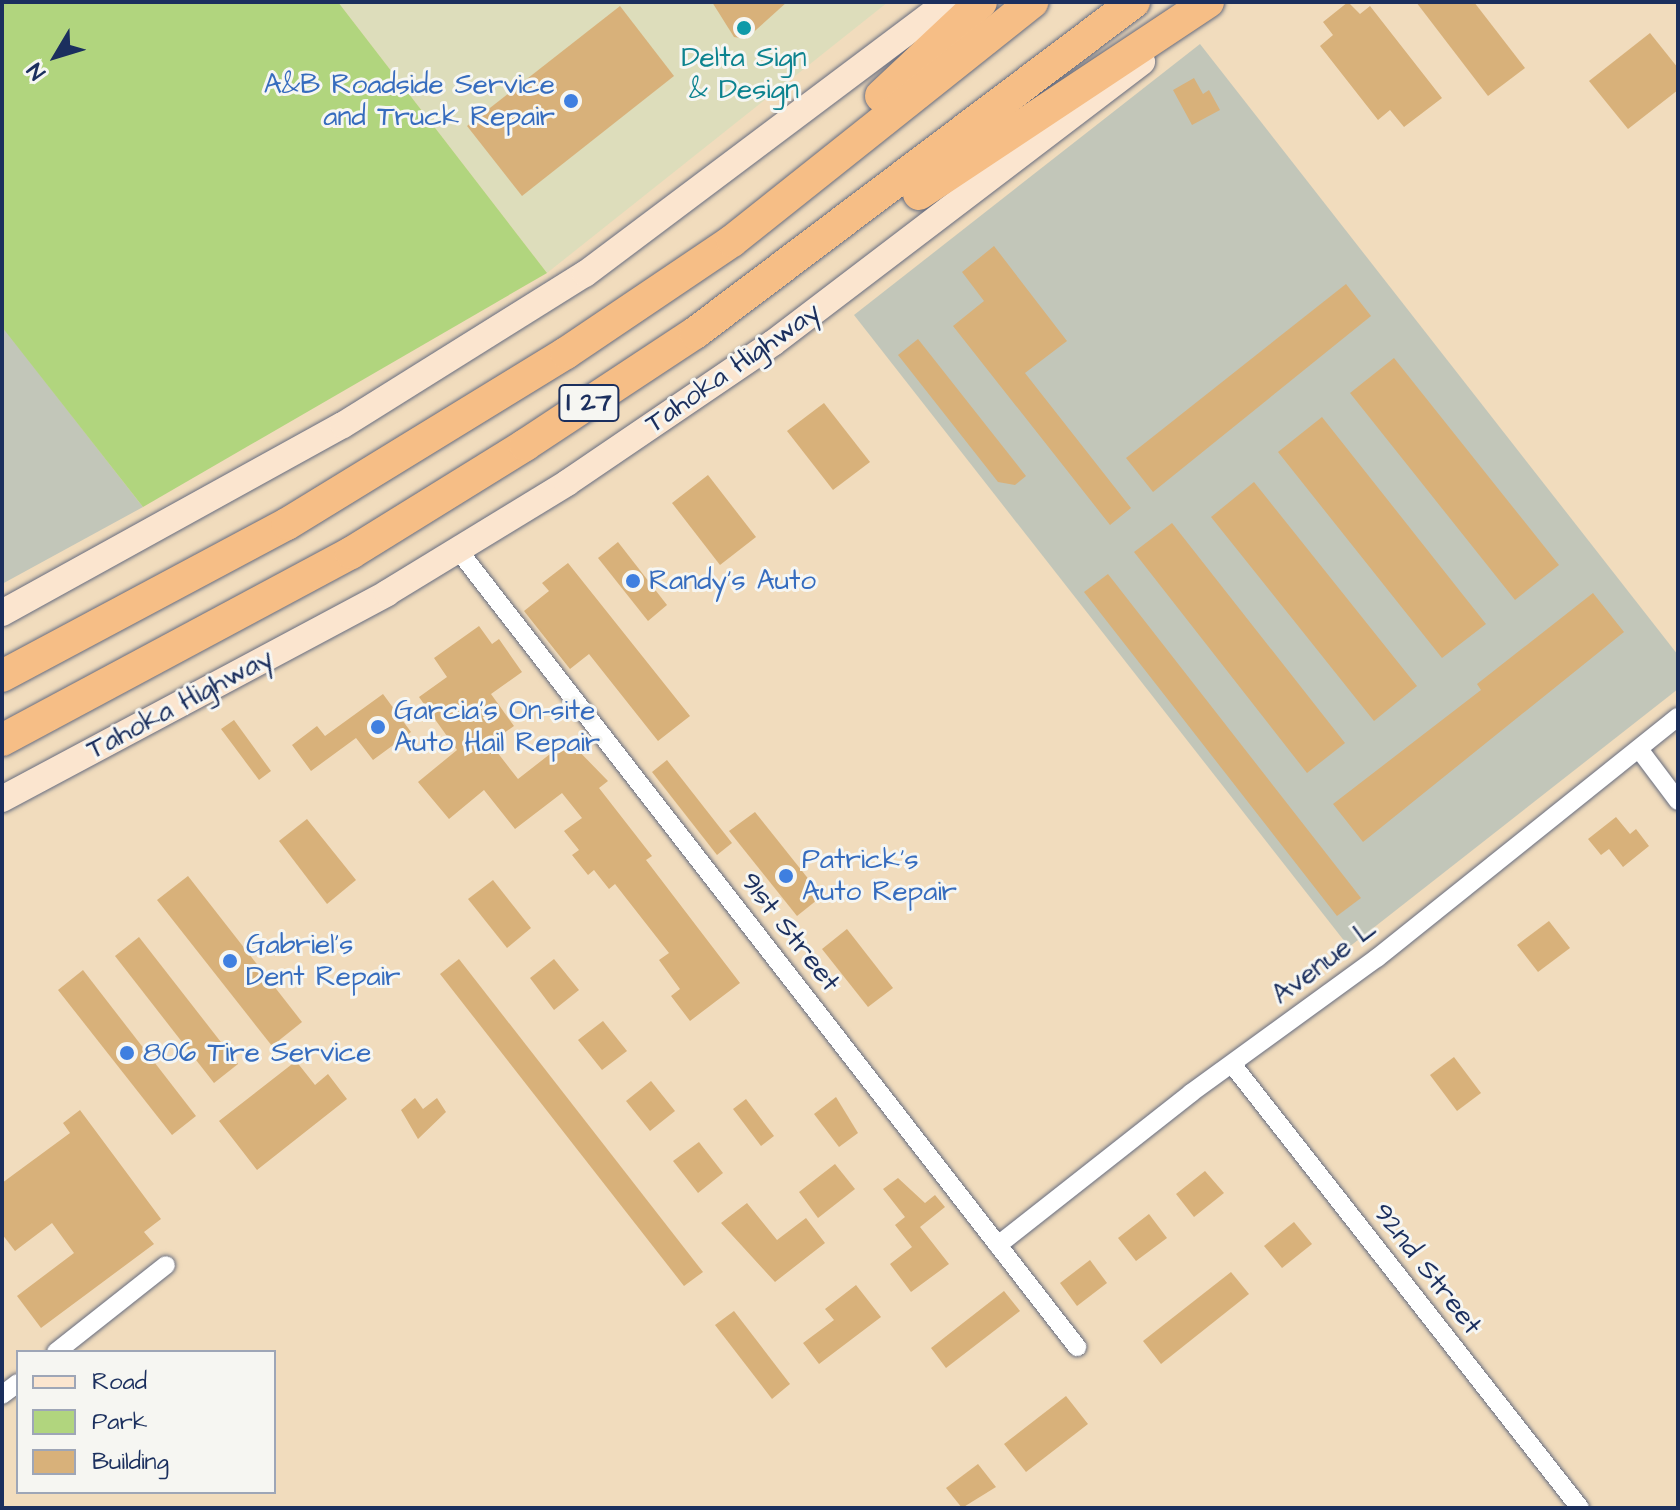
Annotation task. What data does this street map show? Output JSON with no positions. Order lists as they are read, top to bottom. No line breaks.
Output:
{"streets":{"highway":["Tahoka Highway","I 27"],"street":["91st Street","Avenue L","92nd Street"]},"crossings":[["Tahoka Highway","91st Street"],["91st Street","Avenue L"],["Avenue L","92nd Street"]],"places":["Delta Sign & Design","A&B Roadside Service and Truck Repair","Randy's Auto","Garcia’s On-site Auto Hail Repair","Patrick's Auto Repair","Gabriel's Dent Repair","806 Tire Service"],"legend":["Road","Park","Building"],"north":"bottom left"}
